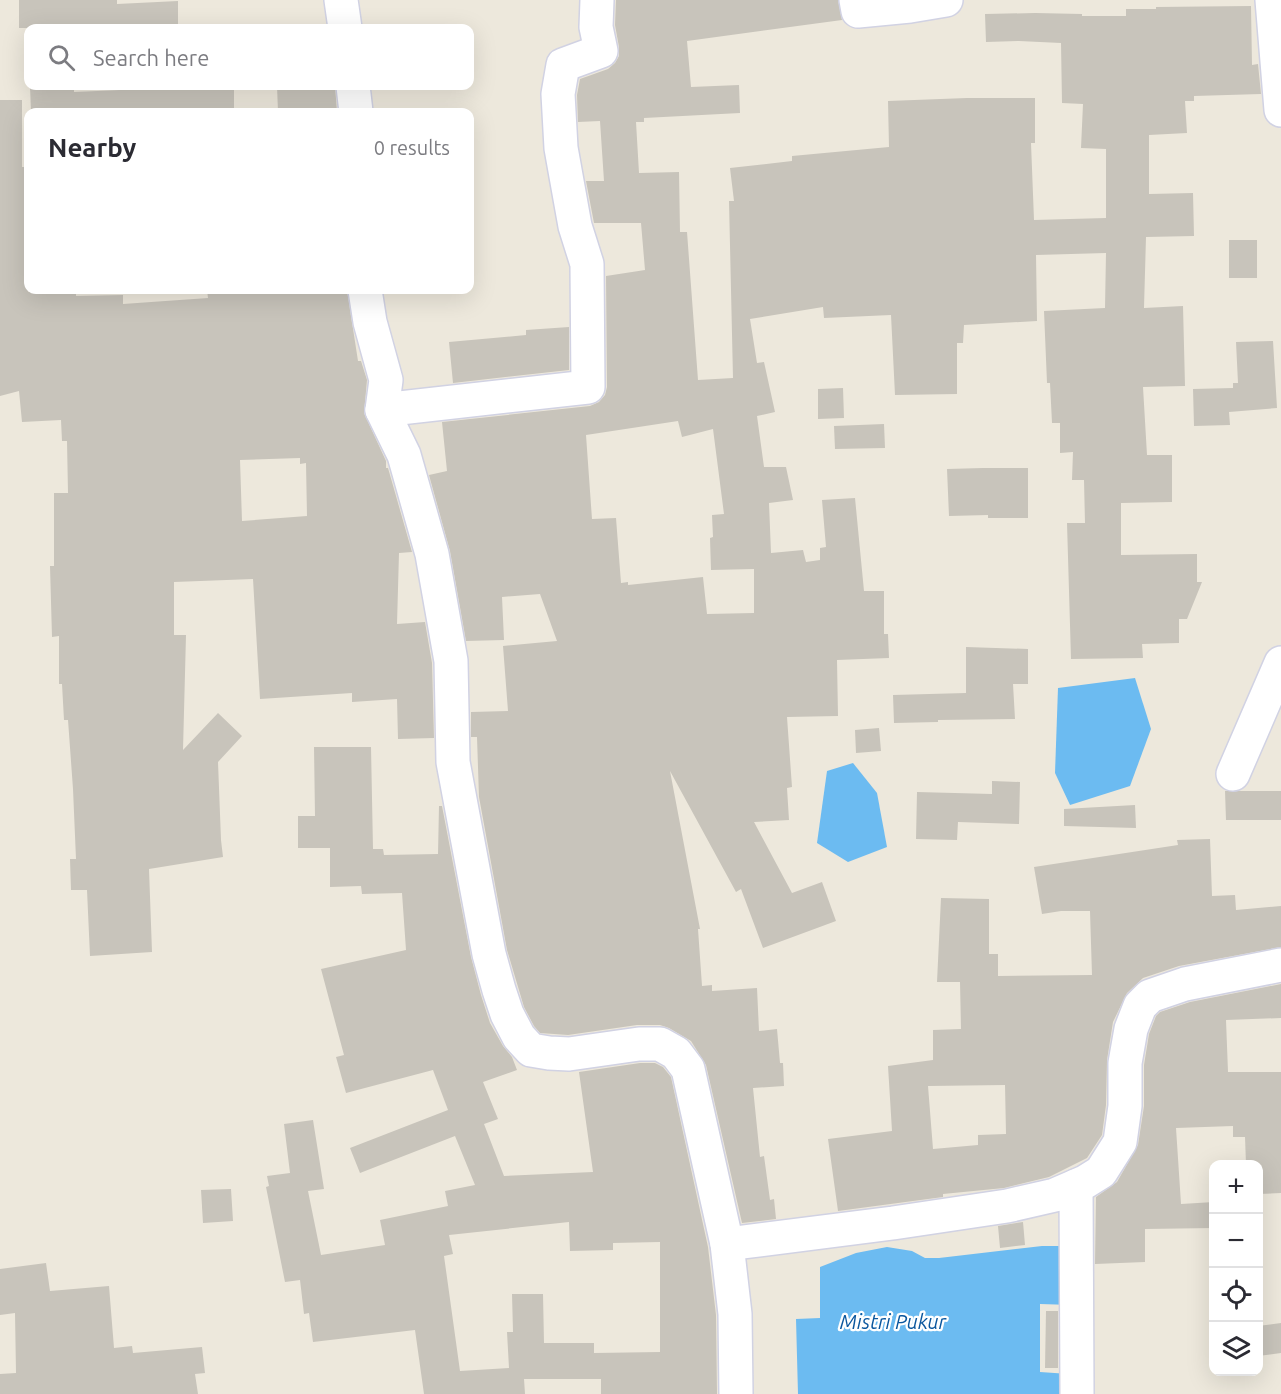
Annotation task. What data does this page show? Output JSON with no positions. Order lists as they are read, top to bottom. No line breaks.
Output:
{"water":["Mistri Pukur"],"page":{"search":"Search here","heading":["Nearby","0 results"],"map_buttons":["+","−"]}}
